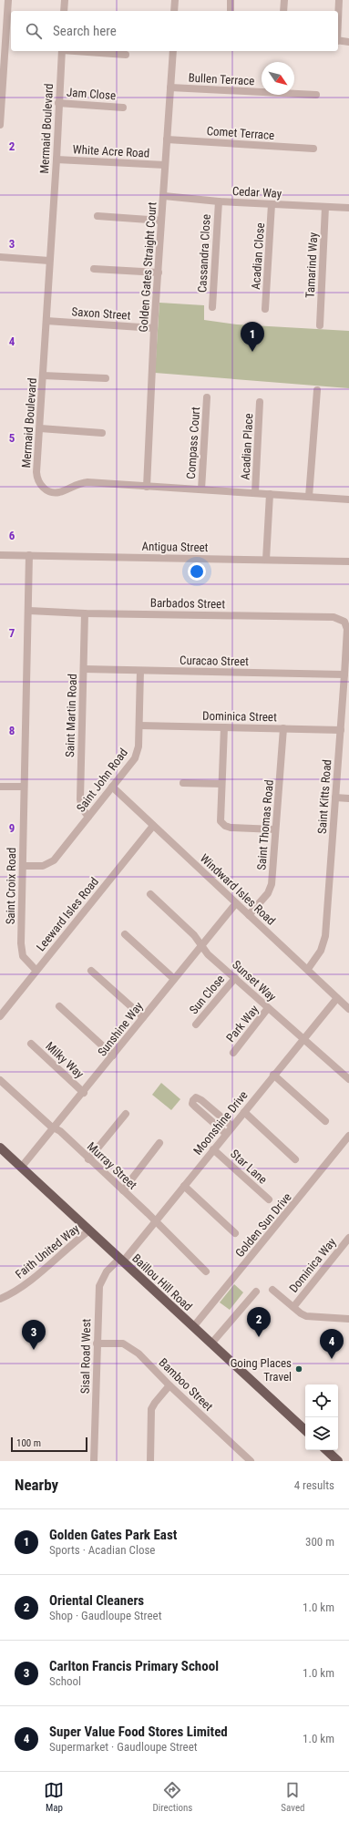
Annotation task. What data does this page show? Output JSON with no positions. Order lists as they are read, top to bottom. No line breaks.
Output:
{"streets":{"main road":["Baillou Hill Road"],"street":["Bullen Terrace","Jam Close","Mermaid Boulevard","Comet Terrace","White Acre Road","Cedar Way","Cassandra Close","Acadian Close","Tamarind Way","Golden Gates Straight Court","Saxon Street","Compass Court","Acadian Place","Antigua Street","Barbados Street","Curacao Street","Saint Martin Road","Dominica Street","Saint John Road","Saint Kitts Road","Saint Thomas Road","Saint Croix Road","Windward Isles Road","Leeward Isles Road","Sunset Way","Sun Close","Park Way","Sunshine Way","Milky Way","Moonshine Drive","Murray Street","Star Lane","Golden Sun Drive","Faith United Way","Dominica Way","Sisal Road West","Bamboo Street"]},"crossings":[["Bullen Terrace","Golden Gates Straight Court"],["Jam Close","Mermaid Boulevard"],["Mermaid Boulevard","White Acre Road"],["Mermaid Boulevard","Golden Gates Straight Court"],["Mermaid Boulevard","Saxon Street"],["Mermaid Boulevard","Compass Court"],["Mermaid Boulevard","Acadian Place"],["Comet Terrace","Golden Gates Straight Court"],["White Acre Road","Golden Gates Straight Court"],["Cedar Way","Cassandra Close"],["Cedar Way","Acadian Close"],["Cedar Way","Tamarind Way"],["Cedar Way","Golden Gates Straight Court"],["Golden Gates Straight Court","Saxon Street"],["Antigua Street","Saint Croix Road"],["Barbados Street","Saint Martin Road"],["Barbados Street","Saint Kitts Road"],["Barbados Street","Saint Croix Road"],["Curacao Street","Saint Martin Road"],["Curacao Street","Saint John Road"],["Curacao Street","Saint Kitts Road"],["Saint Martin Road","Saint John Road"],["Dominica Street","Saint John Road"],["Dominica Street","Saint Kitts Road"],["Dominica Street","Saint Thomas Road"],["Saint John Road","Saint Croix Road"],["Saint John Road","Windward Isles Road"],["Saint Kitts Road","Windward Isles Road"],["Saint Thomas Road","Windward Isles Road"],["Saint Croix Road","Leeward Isles Road"],["Windward Isles Road","Leeward Isles Road"],["Windward Isles Road","Sunshine Way"],["Windward Isles Road","Moonshine Drive"],["Sunset Way","Sun Close"],["Sunset Way","Park Way"],["Sunset Way","Sunshine Way"],["Sunset Way","Moonshine Drive"],["Sunshine Way","Milky Way"],["Sunshine Way","Murray Street"],["Sunshine Way","Baillou Hill Road"],["Moonshine Drive","Murray Street"],["Moonshine Drive","Star Lane"],["Moonshine Drive","Baillou Hill Road"],["Moonshine Drive","Sisal Road West"],["Golden Sun Drive","Baillou Hill Road"],["Faith United Way","Baillou Hill Road"],["Baillou Hill Road","Sisal Road West"],["Sisal Road West","Bamboo Street"]],"places":["Going Places Travel"],"scale_bar":"100 m","north":"bottom right","page":{"search":"Search here","pins":["1","2","3","4"],"scale":"100 m","heading":["Nearby","4 results"],"list":[{"mark":"1","name":"Golden Gates Park East","note":"Sports · Acadian Close","value":"300 m"},{"mark":"2","name":"Oriental Cleaners","note":"Shop · Gaudloupe Street","value":"1.0 km"},{"mark":"3","name":"Carlton Francis Primary School","note":"School","value":"1.0 km"},{"mark":"4","name":"Super Value Food Stores Limited","note":"Supermarket · Gaudloupe Street","value":"1.0 km"}],"nav":["Map","Directions","Saved"]},"grid":{"rows":["2","3","4","5","6","7","8","9"]}}
